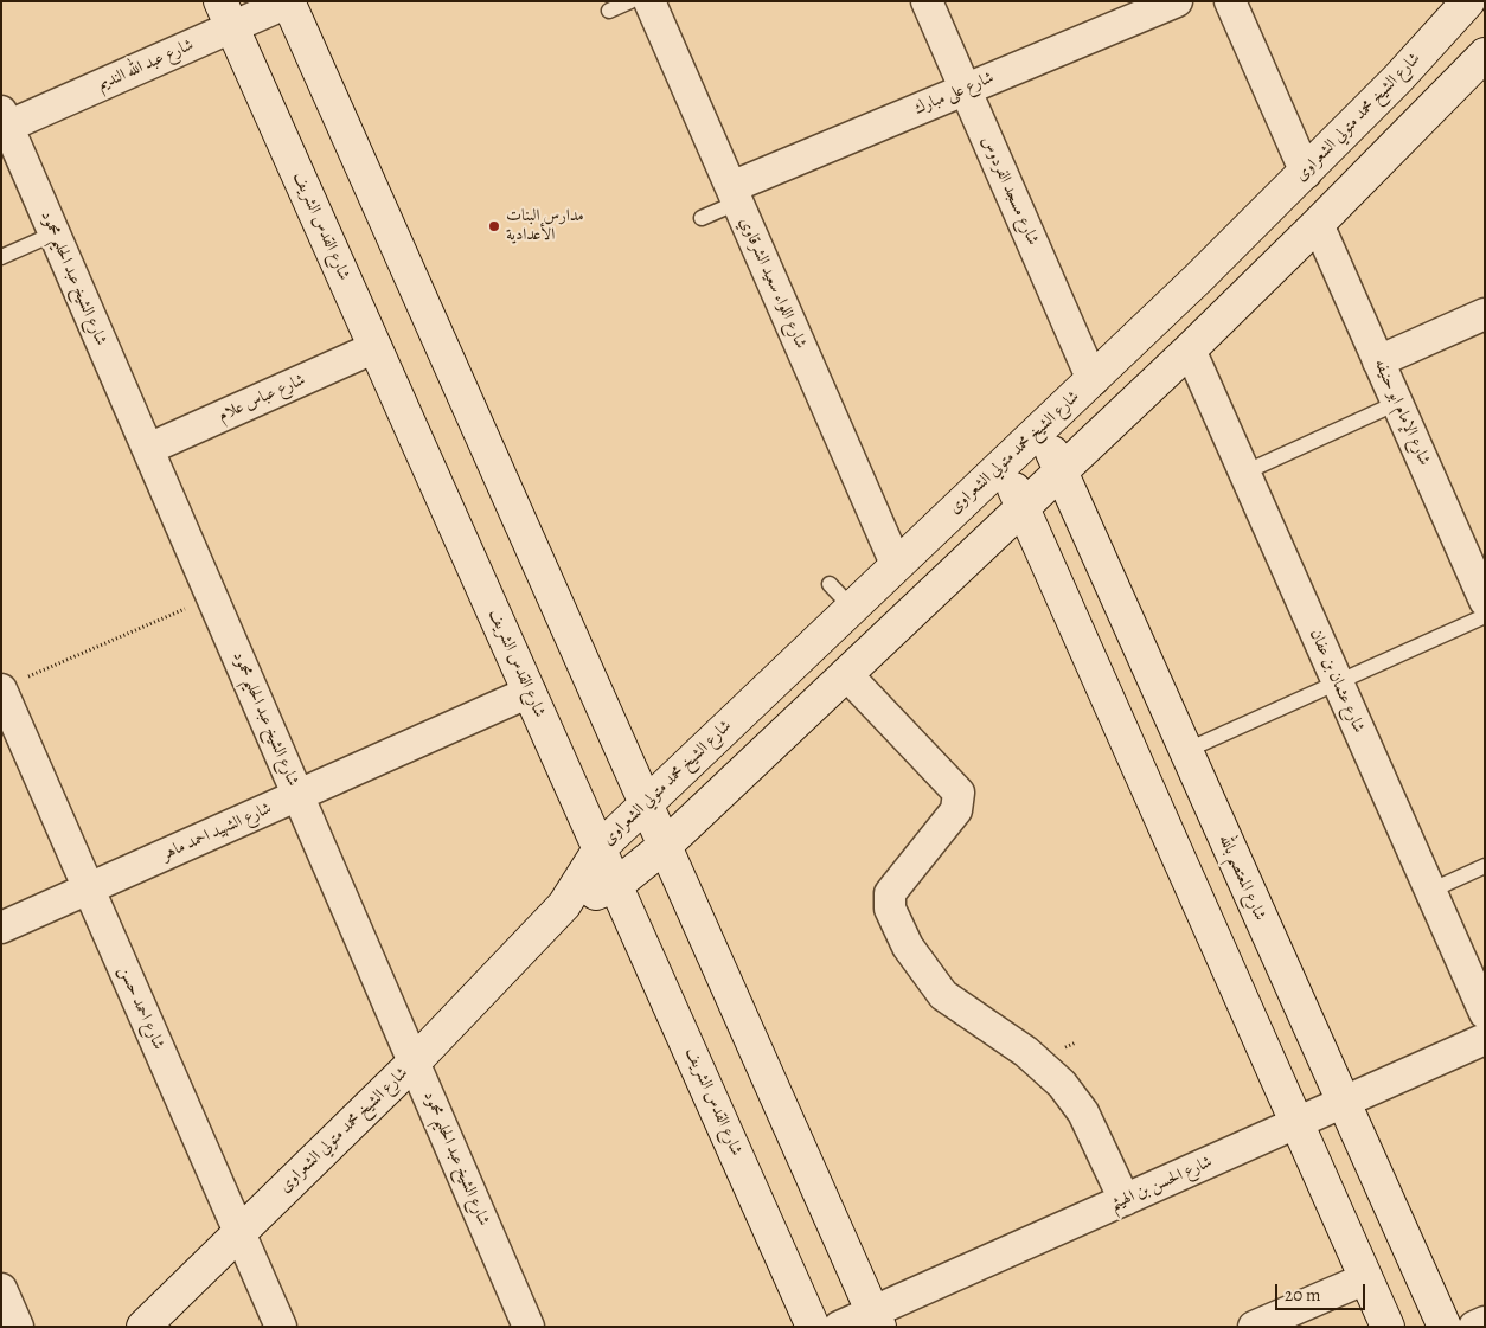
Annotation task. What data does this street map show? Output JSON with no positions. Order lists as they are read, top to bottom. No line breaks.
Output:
{"streets":{"street":["شارع عبد الله النديم","شارع على مبارك","شارع الشيخ محمد متولي الشعراوى","شارع مسجد الفردوس","شارع القدس الشريف","شارع الشيخ عبد الحليم محمود","شارع اللواء سعيد الشرقاوي","شارع عباس علام","شارع الإمام ابو حنيفه","شارع عثمان بن عفان","شارع الشهيد احمد ماهر","شارع المعتصم بالله","شارع احمد حسن","شارع الحسن بن الهيثم"]},"crossings":[["شارع عبد الله النديم","شارع القدس الشريف"],["شارع عبد الله النديم","شارع الشيخ عبد الحليم محمود"],["شارع على مبارك","شارع مسجد الفردوس"],["شارع على مبارك","شارع اللواء سعيد الشرقاوي"],["شارع الشيخ محمد متولي الشعراوى","شارع مسجد الفردوس"],["شارع الشيخ محمد متولي الشعراوى","شارع القدس الشريف"],["شارع الشيخ محمد متولي الشعراوى","شارع الشيخ عبد الحليم محمود"],["شارع الشيخ محمد متولي الشعراوى","شارع اللواء سعيد الشرقاوي"],["شارع الشيخ محمد متولي الشعراوى","شارع الإمام ابو حنيفه"],["شارع الشيخ محمد متولي الشعراوى","شارع عثمان بن عفان"],["شارع الشيخ محمد متولي الشعراوى","شارع المعتصم بالله"],["شارع الشيخ محمد متولي الشعراوى","شارع احمد حسن"],["شارع القدس الشريف","شارع عباس علام"],["شارع القدس الشريف","شارع الشهيد احمد ماهر"],["شارع الشيخ عبد الحليم محمود","شارع عباس علام"],["شارع الشيخ عبد الحليم محمود","شارع الشهيد احمد ماهر"],["شارع الشهيد احمد ماهر","شارع احمد حسن"],["شارع المعتصم بالله","شارع الحسن بن الهيثم"]],"places":["مدارس البنات الأعدادية"],"scale_bar":"20 m"}
